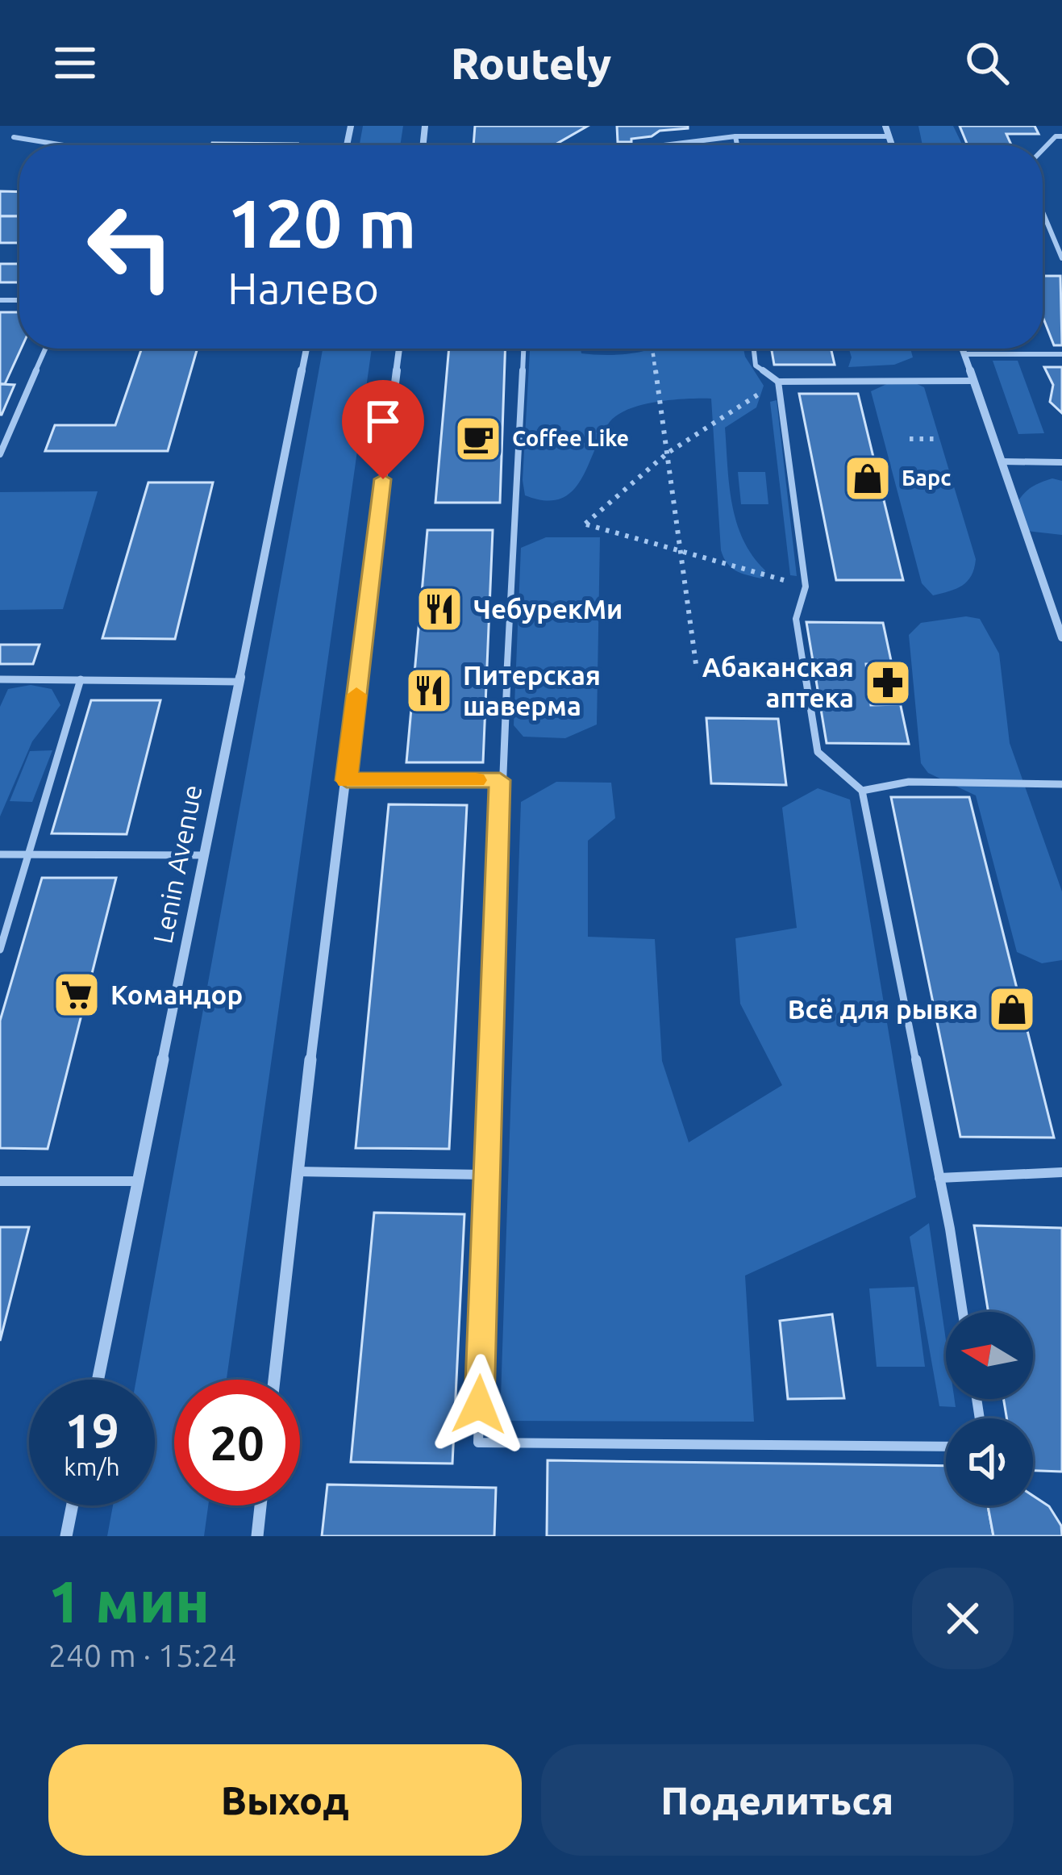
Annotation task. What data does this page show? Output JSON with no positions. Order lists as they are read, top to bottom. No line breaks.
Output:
{"streets":{"street":["Lenin Avenue"]},"places":{"cafe":["Coffee Like"],"shop":["Барс","Всё для рывка"],"restaurant":["ЧебурекМи","Питерская шаверма"],"pharmacy":["Абаканская аптека"],"supermarket":["Командор"]},"north":"left","page":{"header":"Routely","turn":["120 m","Налево"],"speed":"19 km/h","limit":"20","heading":["1 мин","240 m · 15:24"],"buttons":["Выход","Поделиться"]}}
